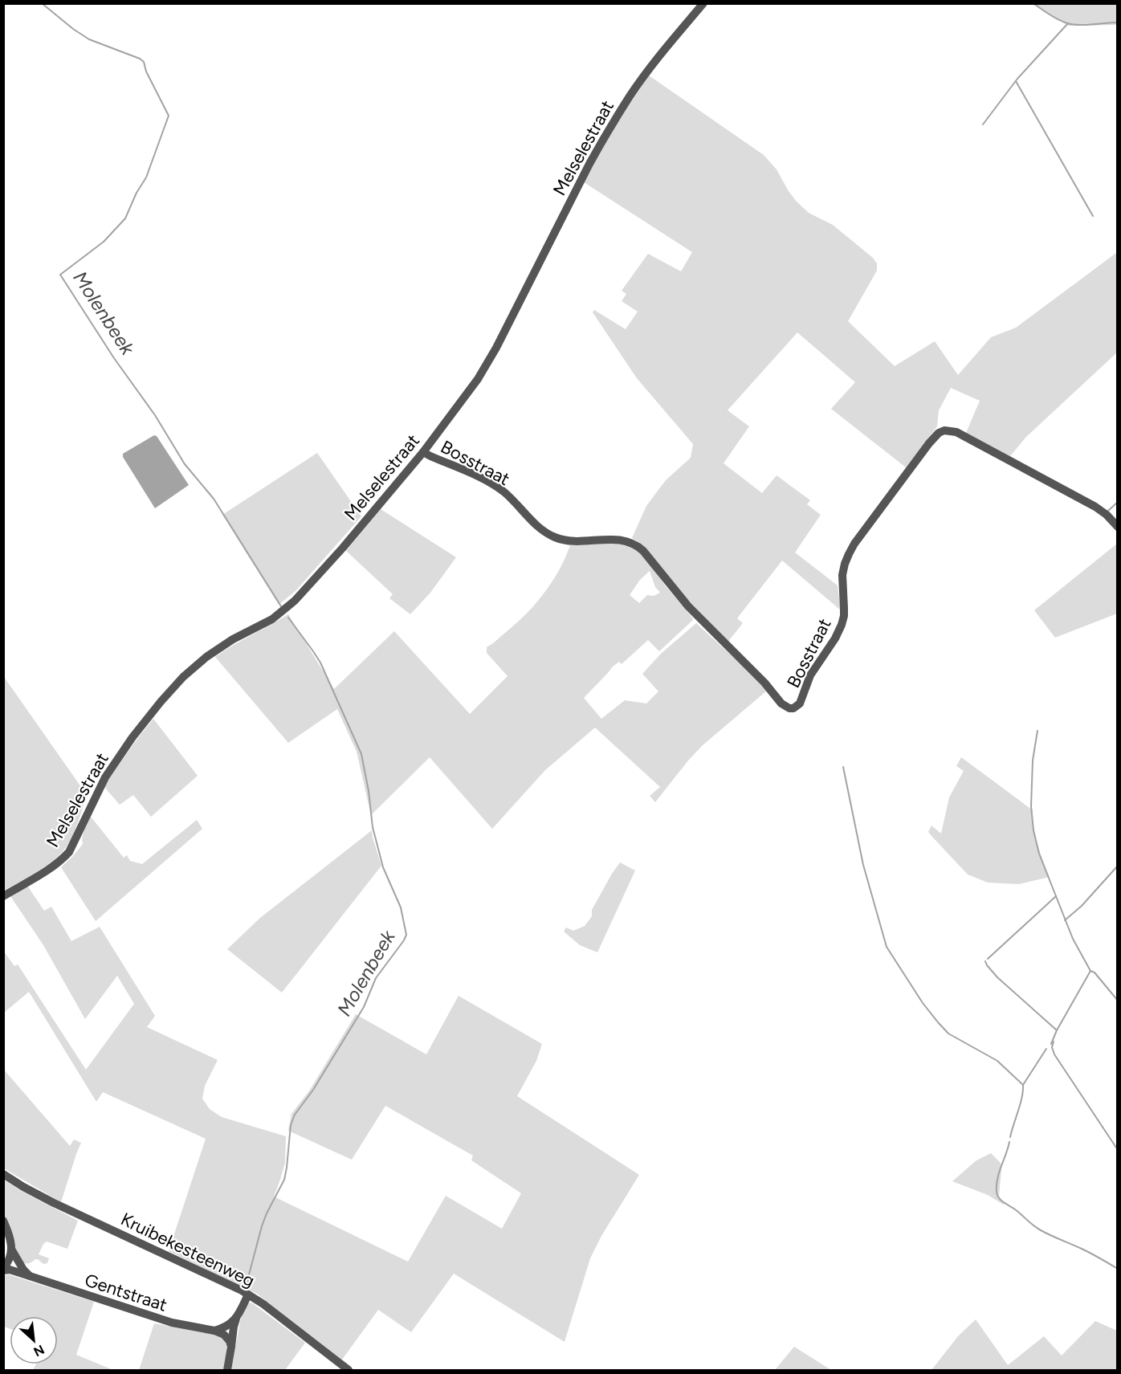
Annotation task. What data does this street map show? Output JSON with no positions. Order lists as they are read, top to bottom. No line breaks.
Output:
{"streets":{"street":["Melselestraat","Bosstraat","Kruibekesteenweg","Gentstraat"]},"crossings":[["Melselestraat","Bosstraat"]],"water":["Molenbeek"],"north":"bottom right"}
